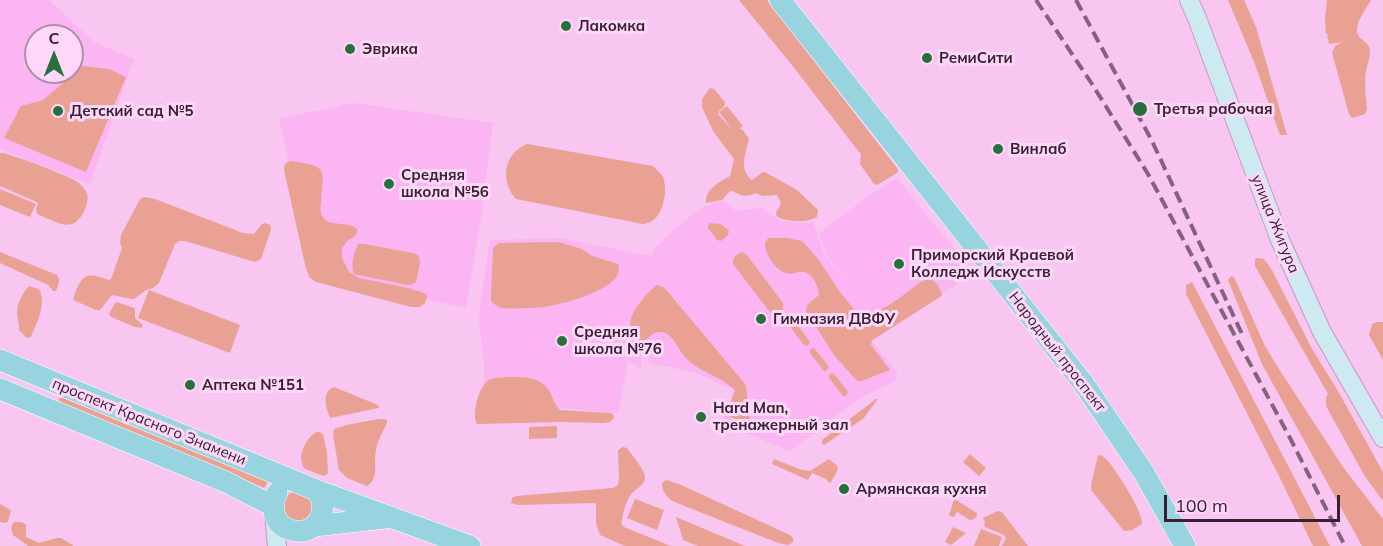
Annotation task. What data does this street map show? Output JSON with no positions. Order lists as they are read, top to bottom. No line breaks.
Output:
{"streets":{"main road":["улица Жигура","Народный проспект","проспект Красного Знамени"]},"places":["Лакомка","Эврика","РемиСити","Третья рабочая","Детский сад №5","Винлаб","Средняя школа №56","Приморский Краевой Колледж Искусств","Гимназия ДВФУ","Средняя школа №76","Аптека №151","Hard Man, тренажерный зал","Армянская кухня"],"scale_bar":"100 m","north":"top"}
